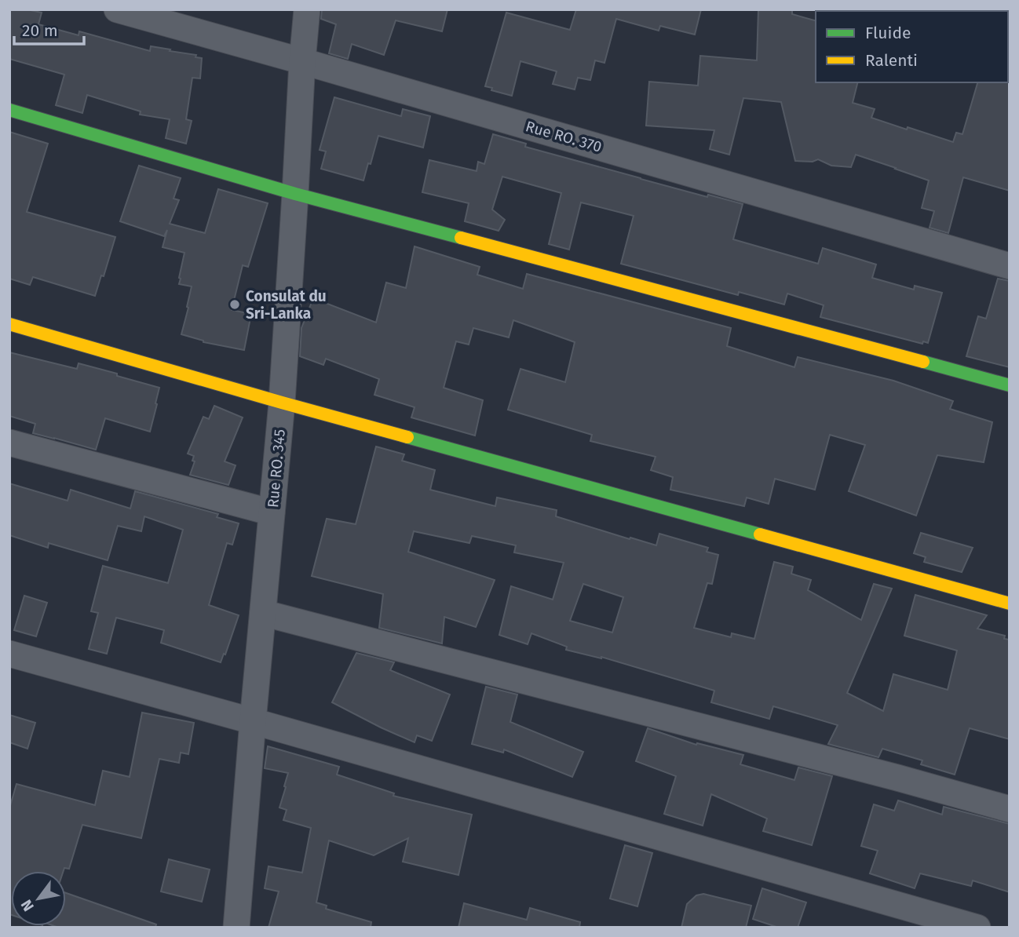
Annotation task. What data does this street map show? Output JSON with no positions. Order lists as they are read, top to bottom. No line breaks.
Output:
{"streets":{"street":["Rue RO. 370","Rue RO. 345"]},"crossings":[["Rue RO. 370","Rue RO. 345"]],"places":["Consulat du Sri-Lanka"],"legend":["Fluide","Ralenti"],"scale_bar":"20 m","north":"bottom left"}
